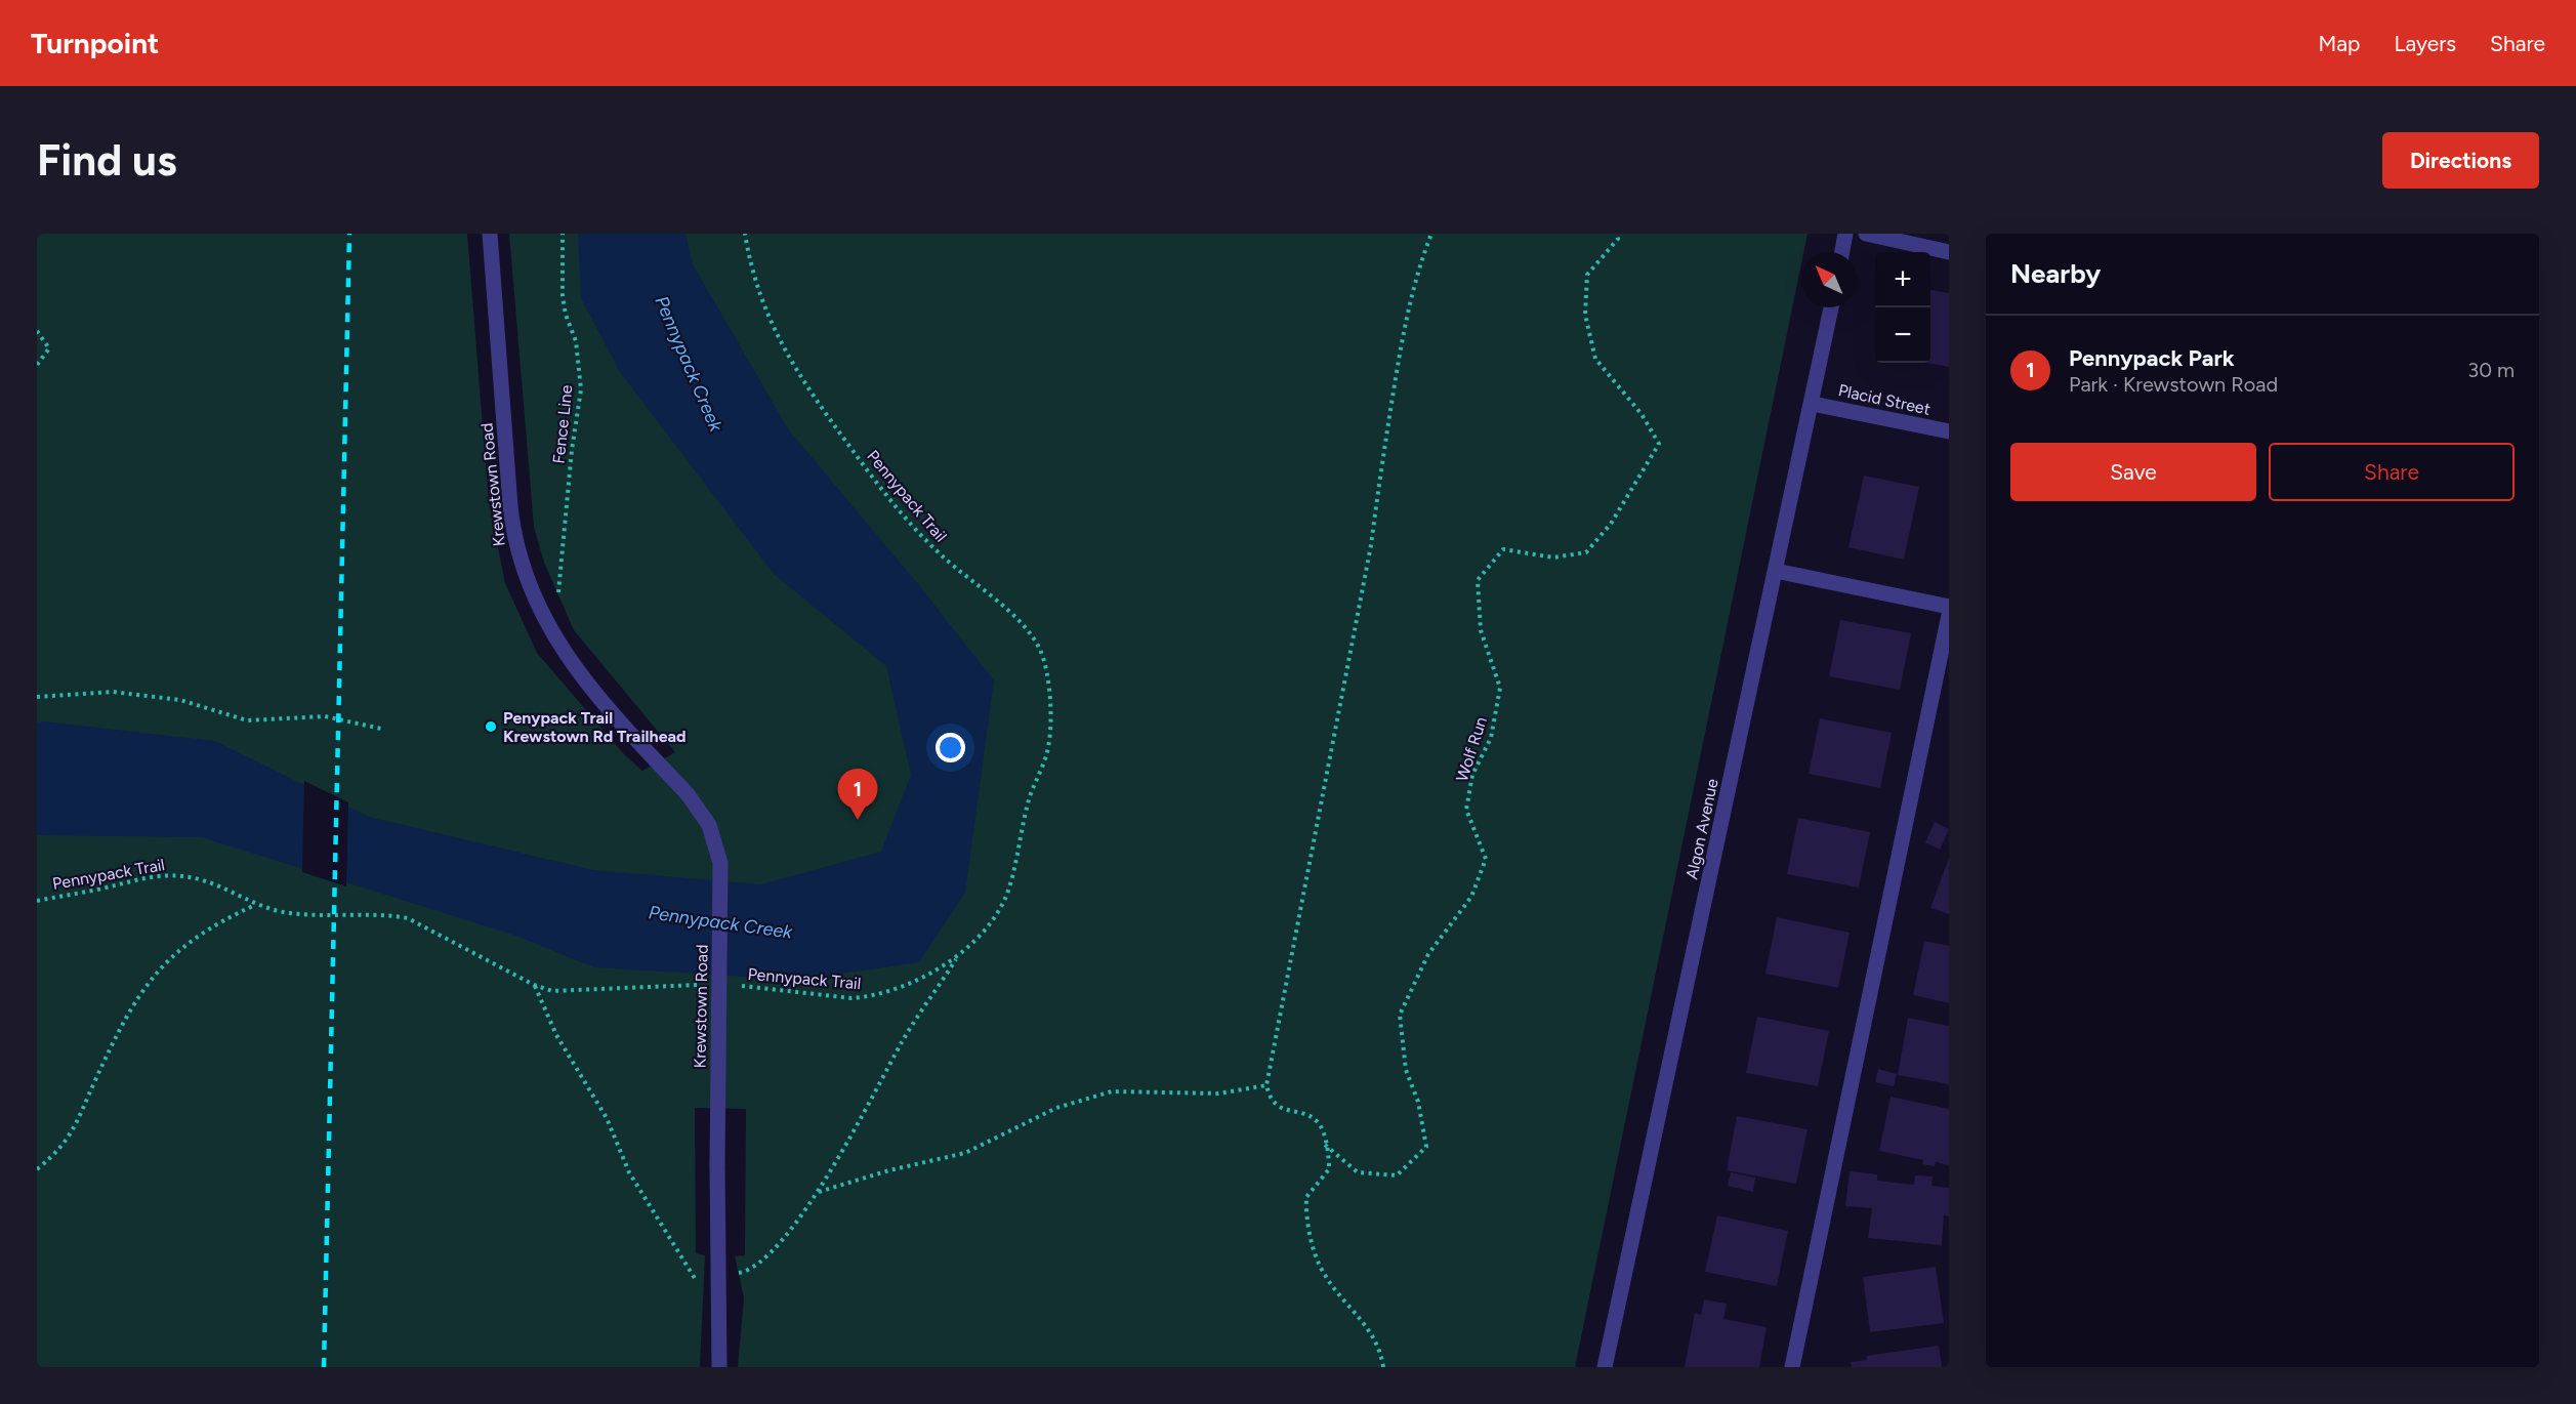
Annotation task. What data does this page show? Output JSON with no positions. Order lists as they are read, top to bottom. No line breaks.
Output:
{"streets":{"street":["Placid Street","Krewstown Road","Algon Avenue"],"path":["Fence Line","Pennypack Trail","Wolf Run"]},"crossings":[["Placid Street","Algon Avenue"],["Fence Line","Krewstown Road"]],"water":["Pennypack Creek"],"places":["Penypack Trail Krewstown Rd Trailhead"],"north":"top left","page":{"header":"Turnpoint","nav":["Map","Layers","Share"],"buttons":["Directions",["Save","Share"]],"title":"Find us","heading":"Nearby","map_buttons":["+","−"],"list":[{"mark":"1","name":"Pennypack Park","note":"Park · Krewstown Road","value":"30 m"}],"pins":"1"}}
